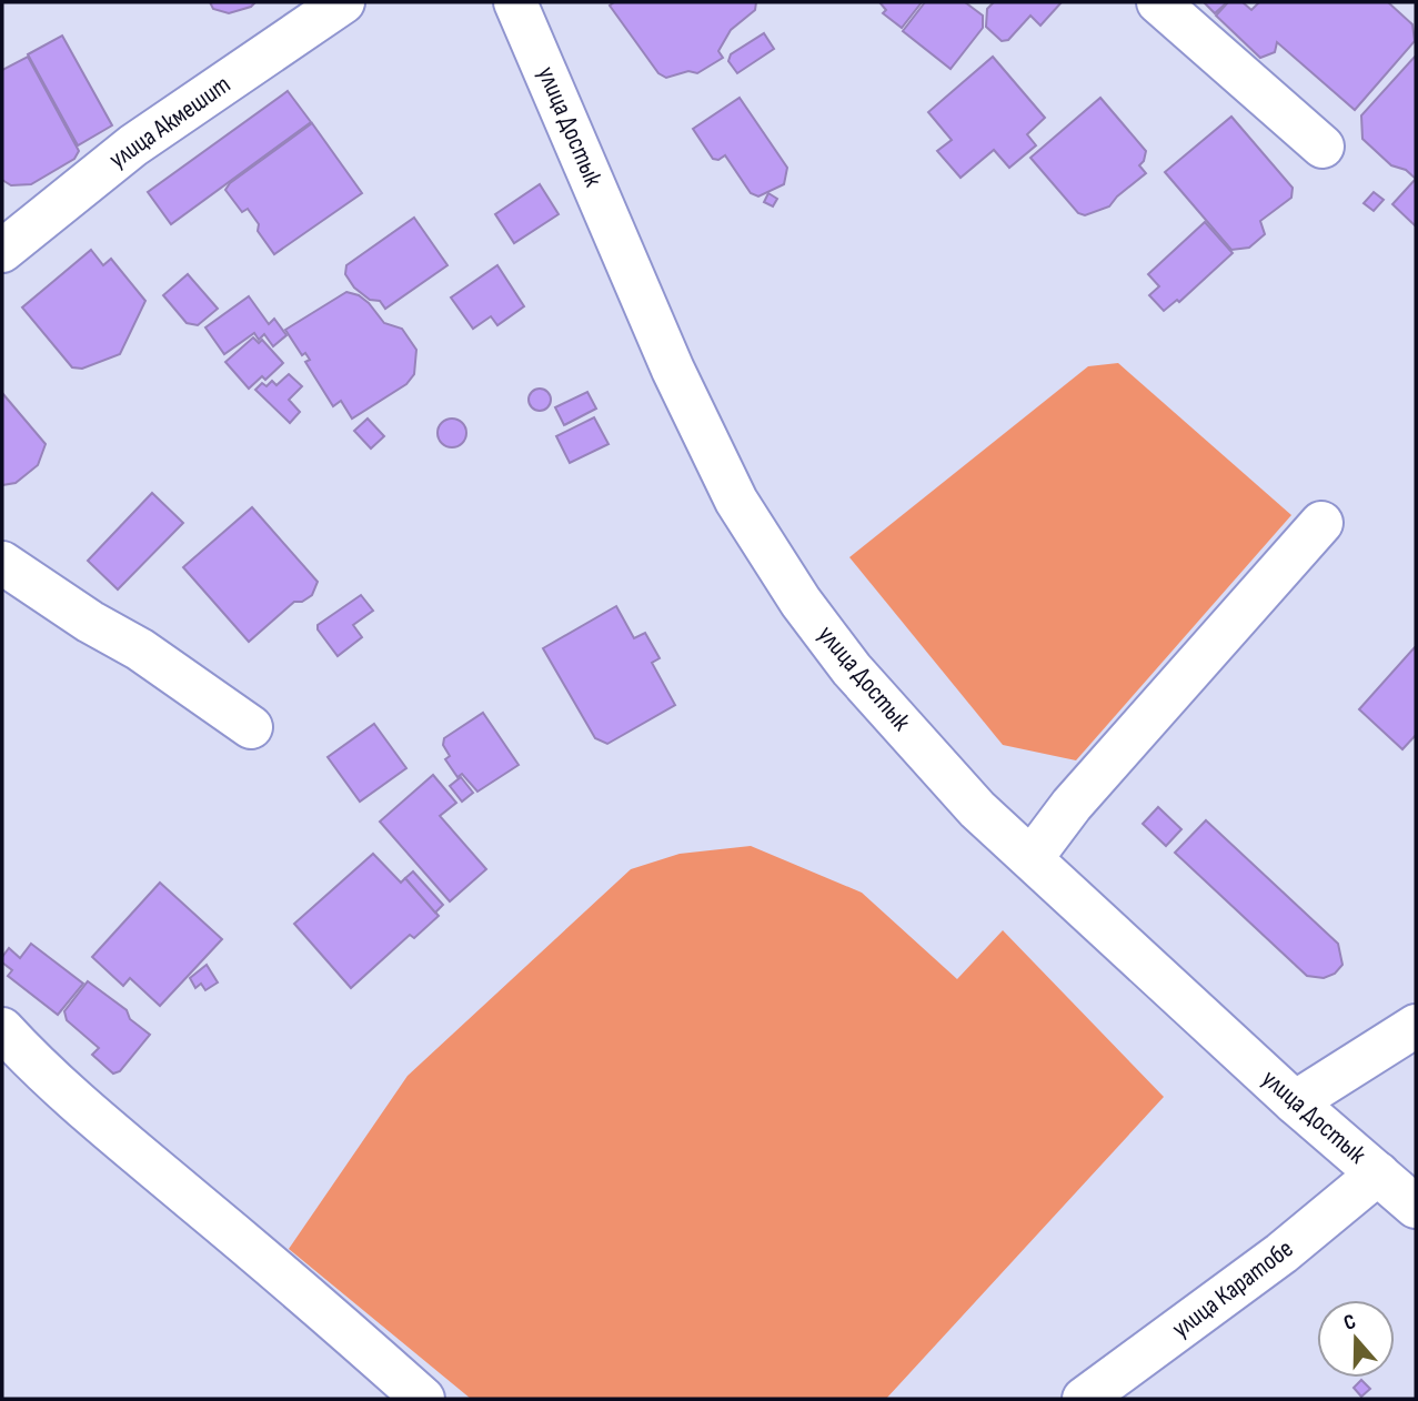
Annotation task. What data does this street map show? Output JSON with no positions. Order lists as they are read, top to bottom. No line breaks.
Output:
{"streets":{"street":["улица Акмешит","улица Достык","улица Каратобе"]},"crossings":[["улица Достык","улица Каратобе"]],"north":"top"}
